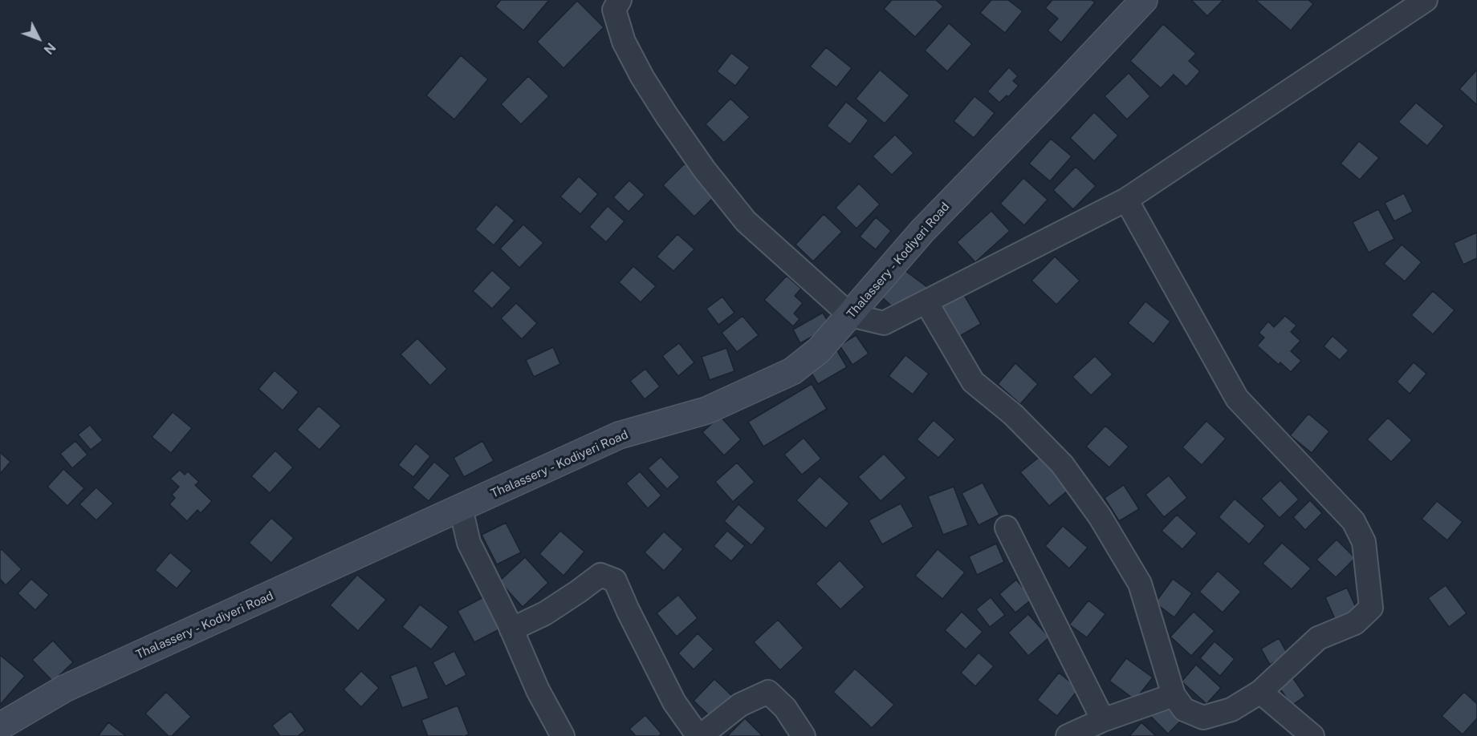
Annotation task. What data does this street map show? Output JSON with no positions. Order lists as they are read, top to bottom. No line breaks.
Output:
{"streets":{"main road":["Thalassery - Kodiyeri Road"]},"north":"bottom right"}
